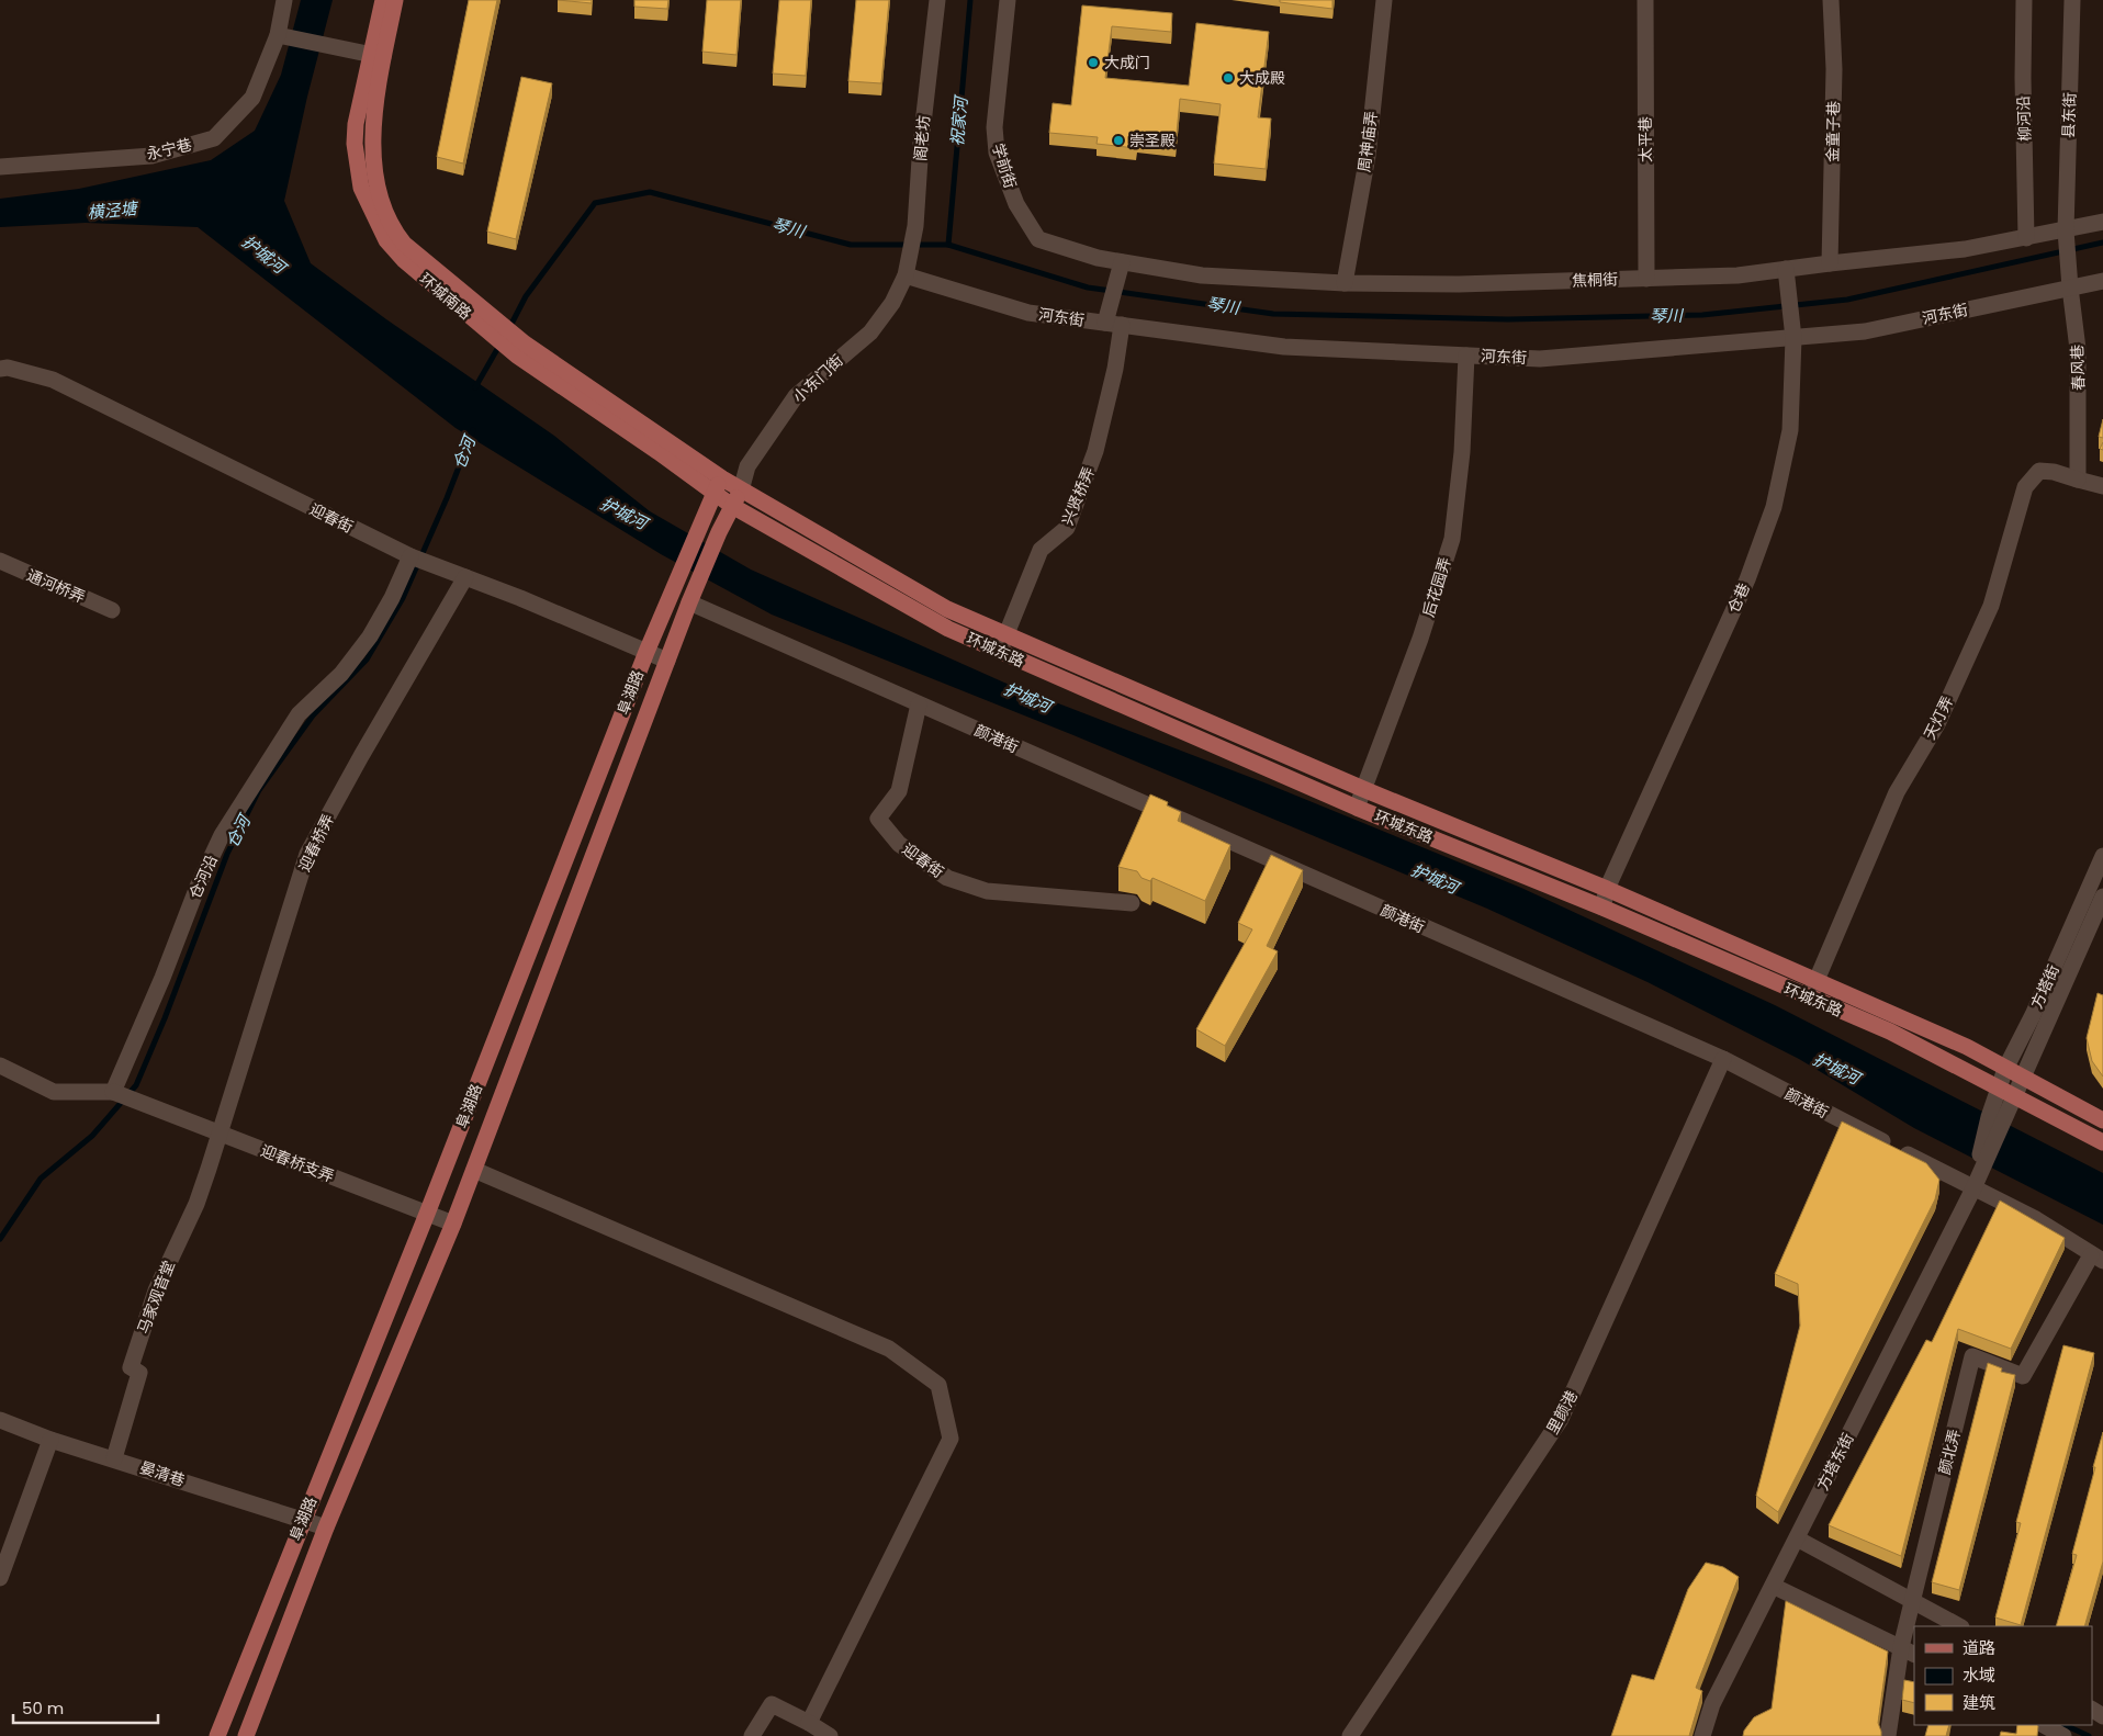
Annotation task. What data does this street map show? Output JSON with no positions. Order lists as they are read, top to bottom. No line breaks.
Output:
{"streets":{"main road":["环城南路","环城东路","阜湖路"],"street":["县东街","柳河沿","金童子巷","阁老坊","太平巷","周神庙弄","永宁巷","学前街","焦桐街","河东街","春风巷","小东门街","兴贤桥弄","迎春街","通河桥弄","后花园弄","仓巷","天灯弄","颜港街","迎春桥弄","仓河沿","方塔街","迎春桥支弄","马家观音堂","里颜港","颜北弄","方塔东街","晏清巷"]},"crossings":[["县东街","焦桐街"],["县东街","春风巷"],["柳河沿","焦桐街"],["金童子巷","焦桐街"],["阁老坊","河东街"],["阁老坊","小东门街"],["太平巷","焦桐街"],["周神庙弄","焦桐街"],["学前街","焦桐街"],["学前街","兴贤桥弄"],["焦桐街","春风巷"],["焦桐街","兴贤桥弄"],["焦桐街","仓巷"],["环城南路","环城东路"],["环城南路","阜湖路"],["河东街","春风巷"],["河东街","小东门街"],["河东街","兴贤桥弄"],["河东街","后花园弄"],["河东街","仓巷"],["春风巷","天灯弄"],["小东门街","环城东路"],["小东门街","阜湖路"],["兴贤桥弄","环城东路"],["迎春街","阜湖路"],["迎春街","颜港街"],["迎春街","迎春桥弄"],["迎春街","仓河沿"],["后花园弄","环城东路"],["仓巷","环城东路"],["环城东路","阜湖路"],["环城东路","天灯弄"],["环城东路","方塔街"],["阜湖路","颜港街"],["阜湖路","迎春桥支弄"],["阜湖路","晏清巷"],["颜港街","里颜港"],["颜港街","颜北弄"],["颜港街","方塔东街"],["迎春桥弄","迎春桥支弄"],["迎春桥弄","马家观音堂"],["仓河沿","迎春桥支弄"],["方塔街","方塔东街"],["迎春桥支弄","马家观音堂"],["马家观音堂","晏清巷"]],"water":["祝家河","横泾塘","琴川","护城河","仓河"],"places":["大成门","大成殿","崇圣殿"],"legend":["道路","水域","建筑"],"scale_bar":"50 m"}
